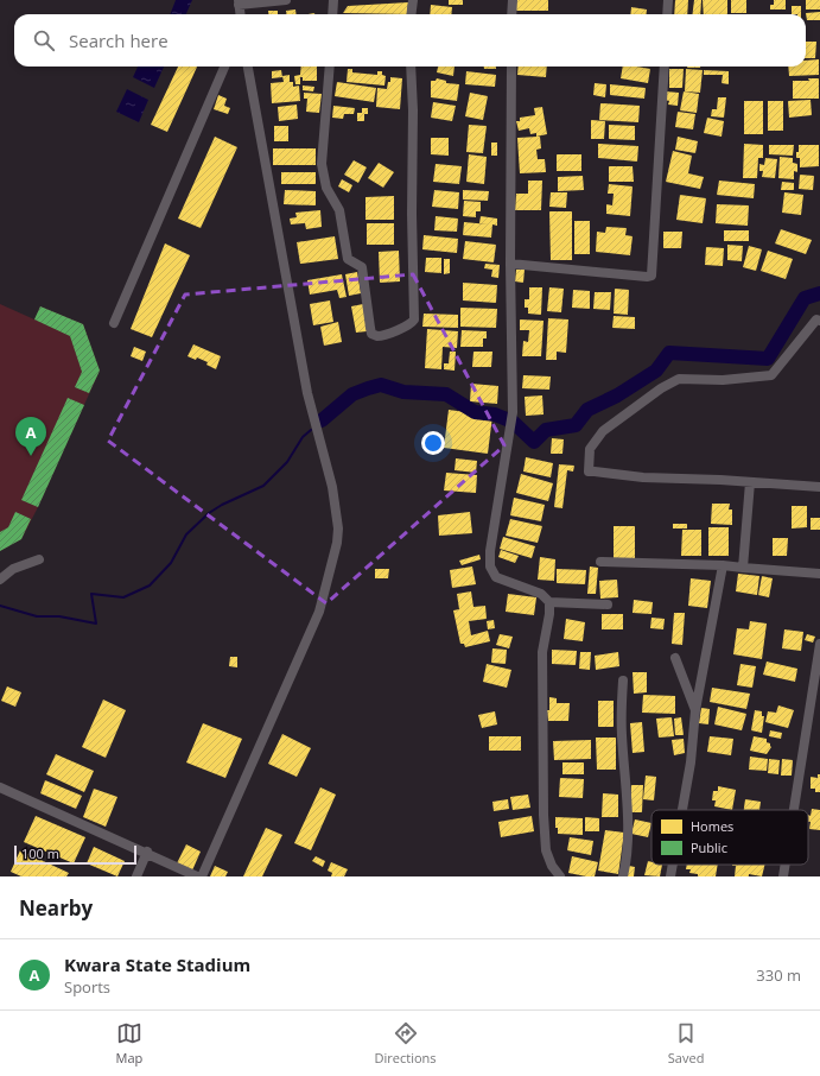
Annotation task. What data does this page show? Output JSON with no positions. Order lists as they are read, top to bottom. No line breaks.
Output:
{"legend":["Homes","Public"],"scale_bar":"100 m","page":{"search":"Search here","pins":"A","scale":"100 m","heading":"Nearby","list":[{"mark":"A","name":"Kwara State Stadium","note":"Sports","value":"330 m"}],"nav":["Map","Directions","Saved"]}}
